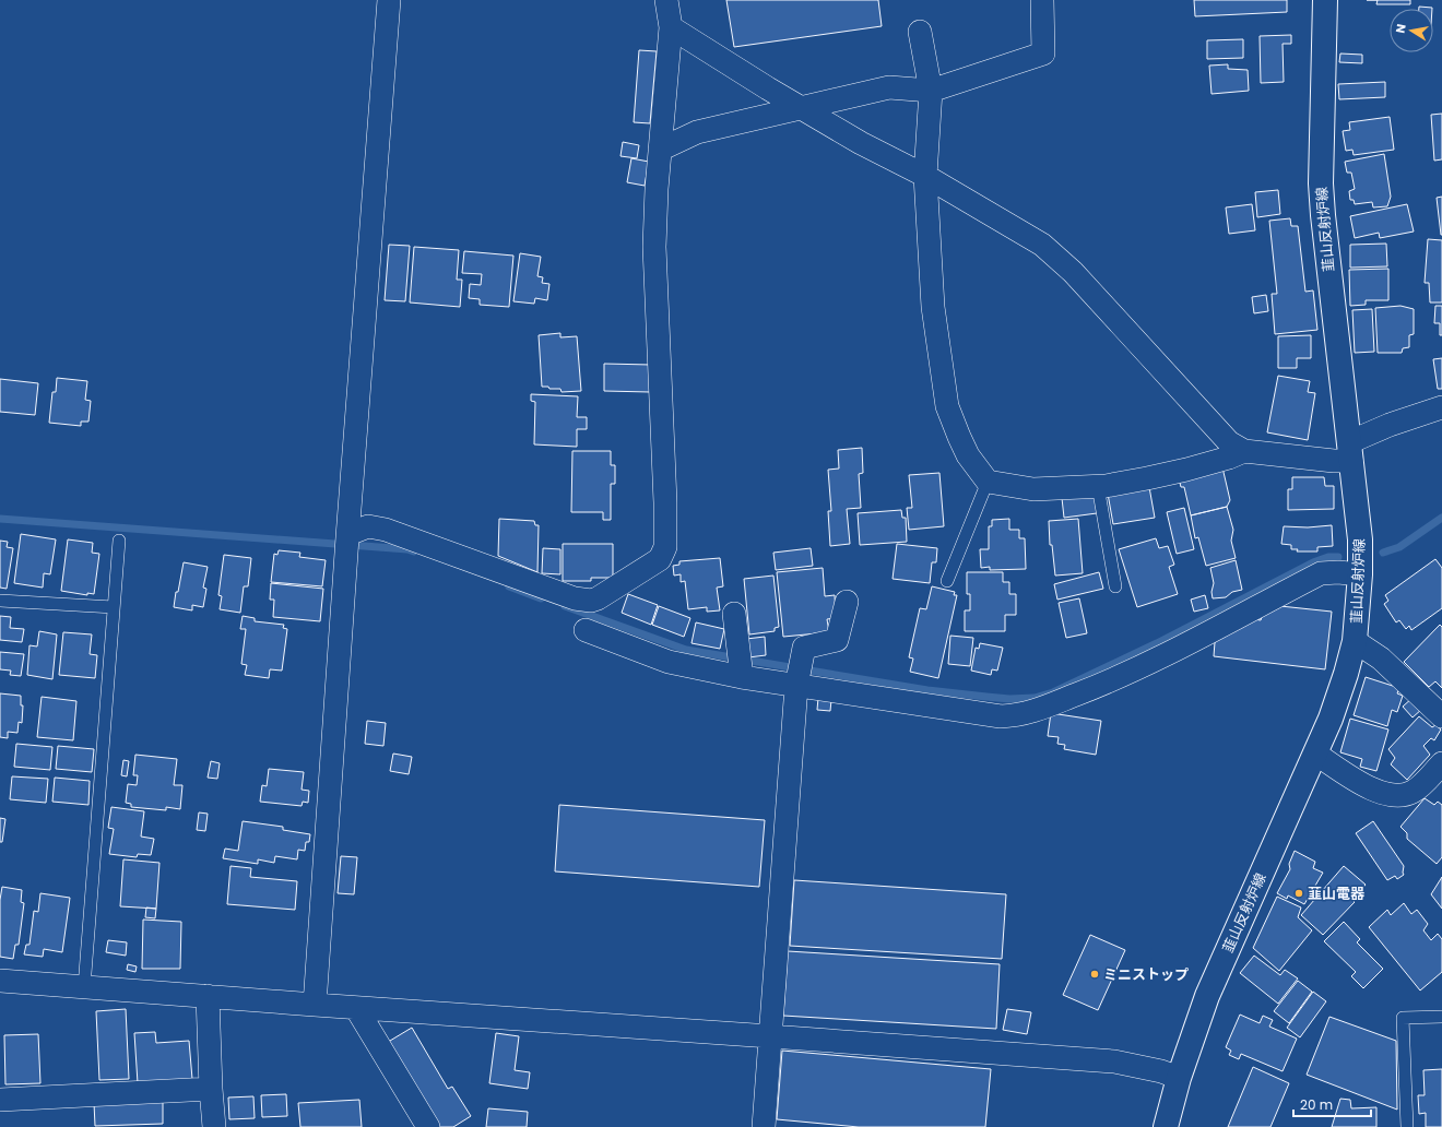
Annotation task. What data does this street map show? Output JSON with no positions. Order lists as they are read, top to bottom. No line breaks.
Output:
{"streets":{"main road":["韮山反射炉線"]},"places":["韮山電器","ミニストップ"],"scale_bar":"20 m","north":"left"}
